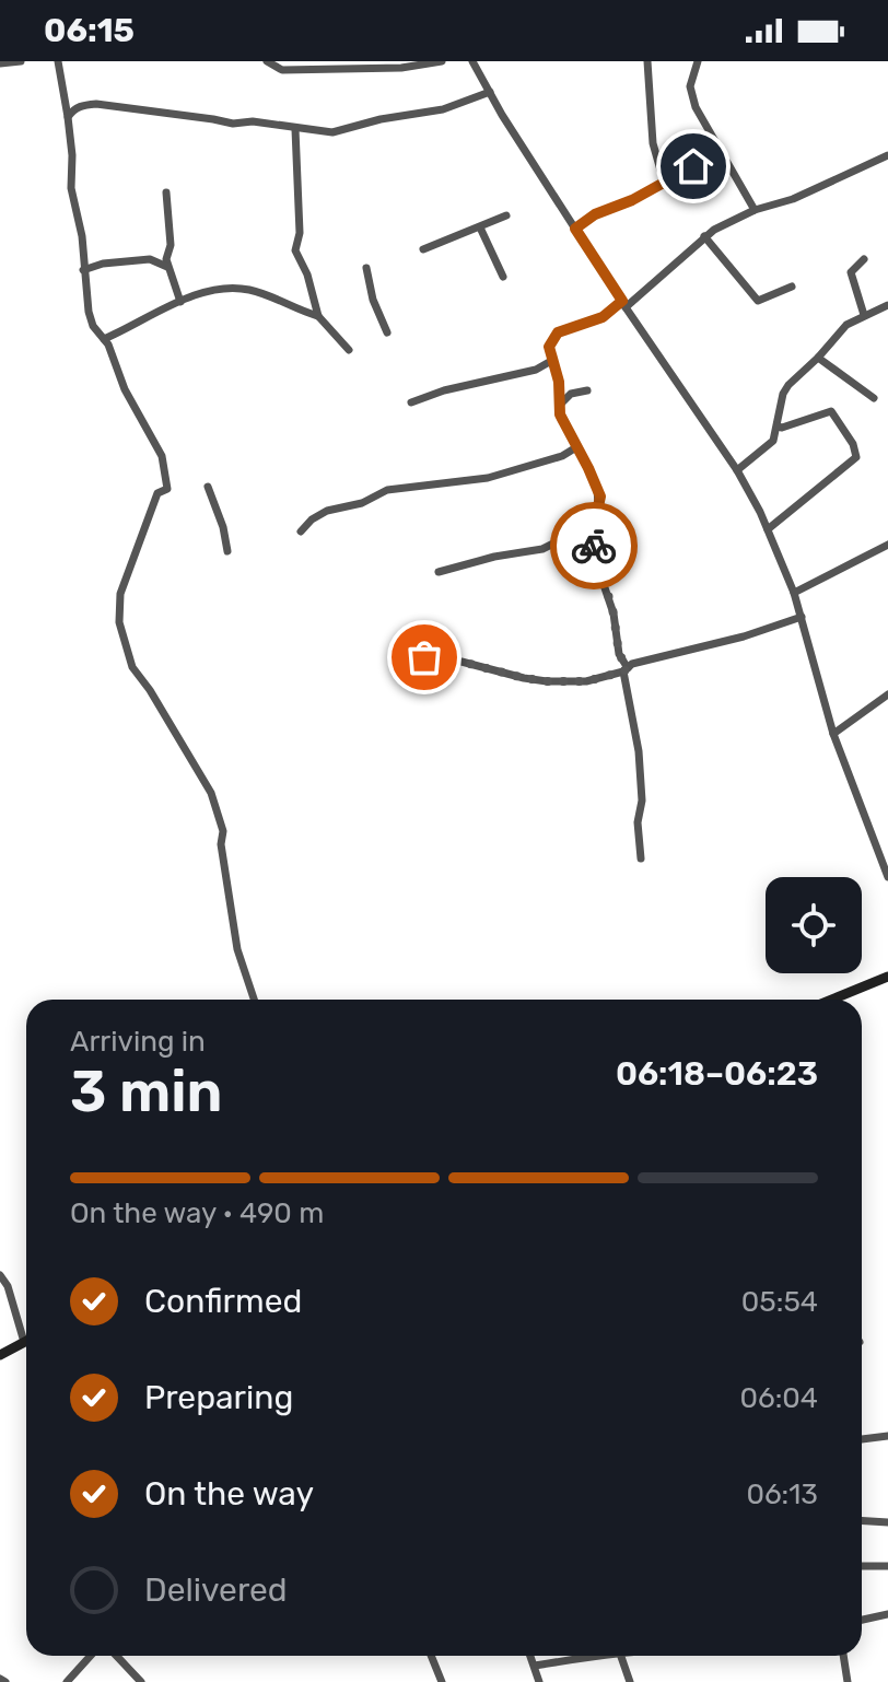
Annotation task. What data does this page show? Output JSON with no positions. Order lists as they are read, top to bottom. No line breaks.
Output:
{"page":{"status":"06:15","heading":["3 min","Arriving in","06:18–06:23"],"bar":"On the way · 490 m","list":[["Confirmed","05:54"],["Preparing","06:04"],["On the way","06:13"],"Delivered"]}}
